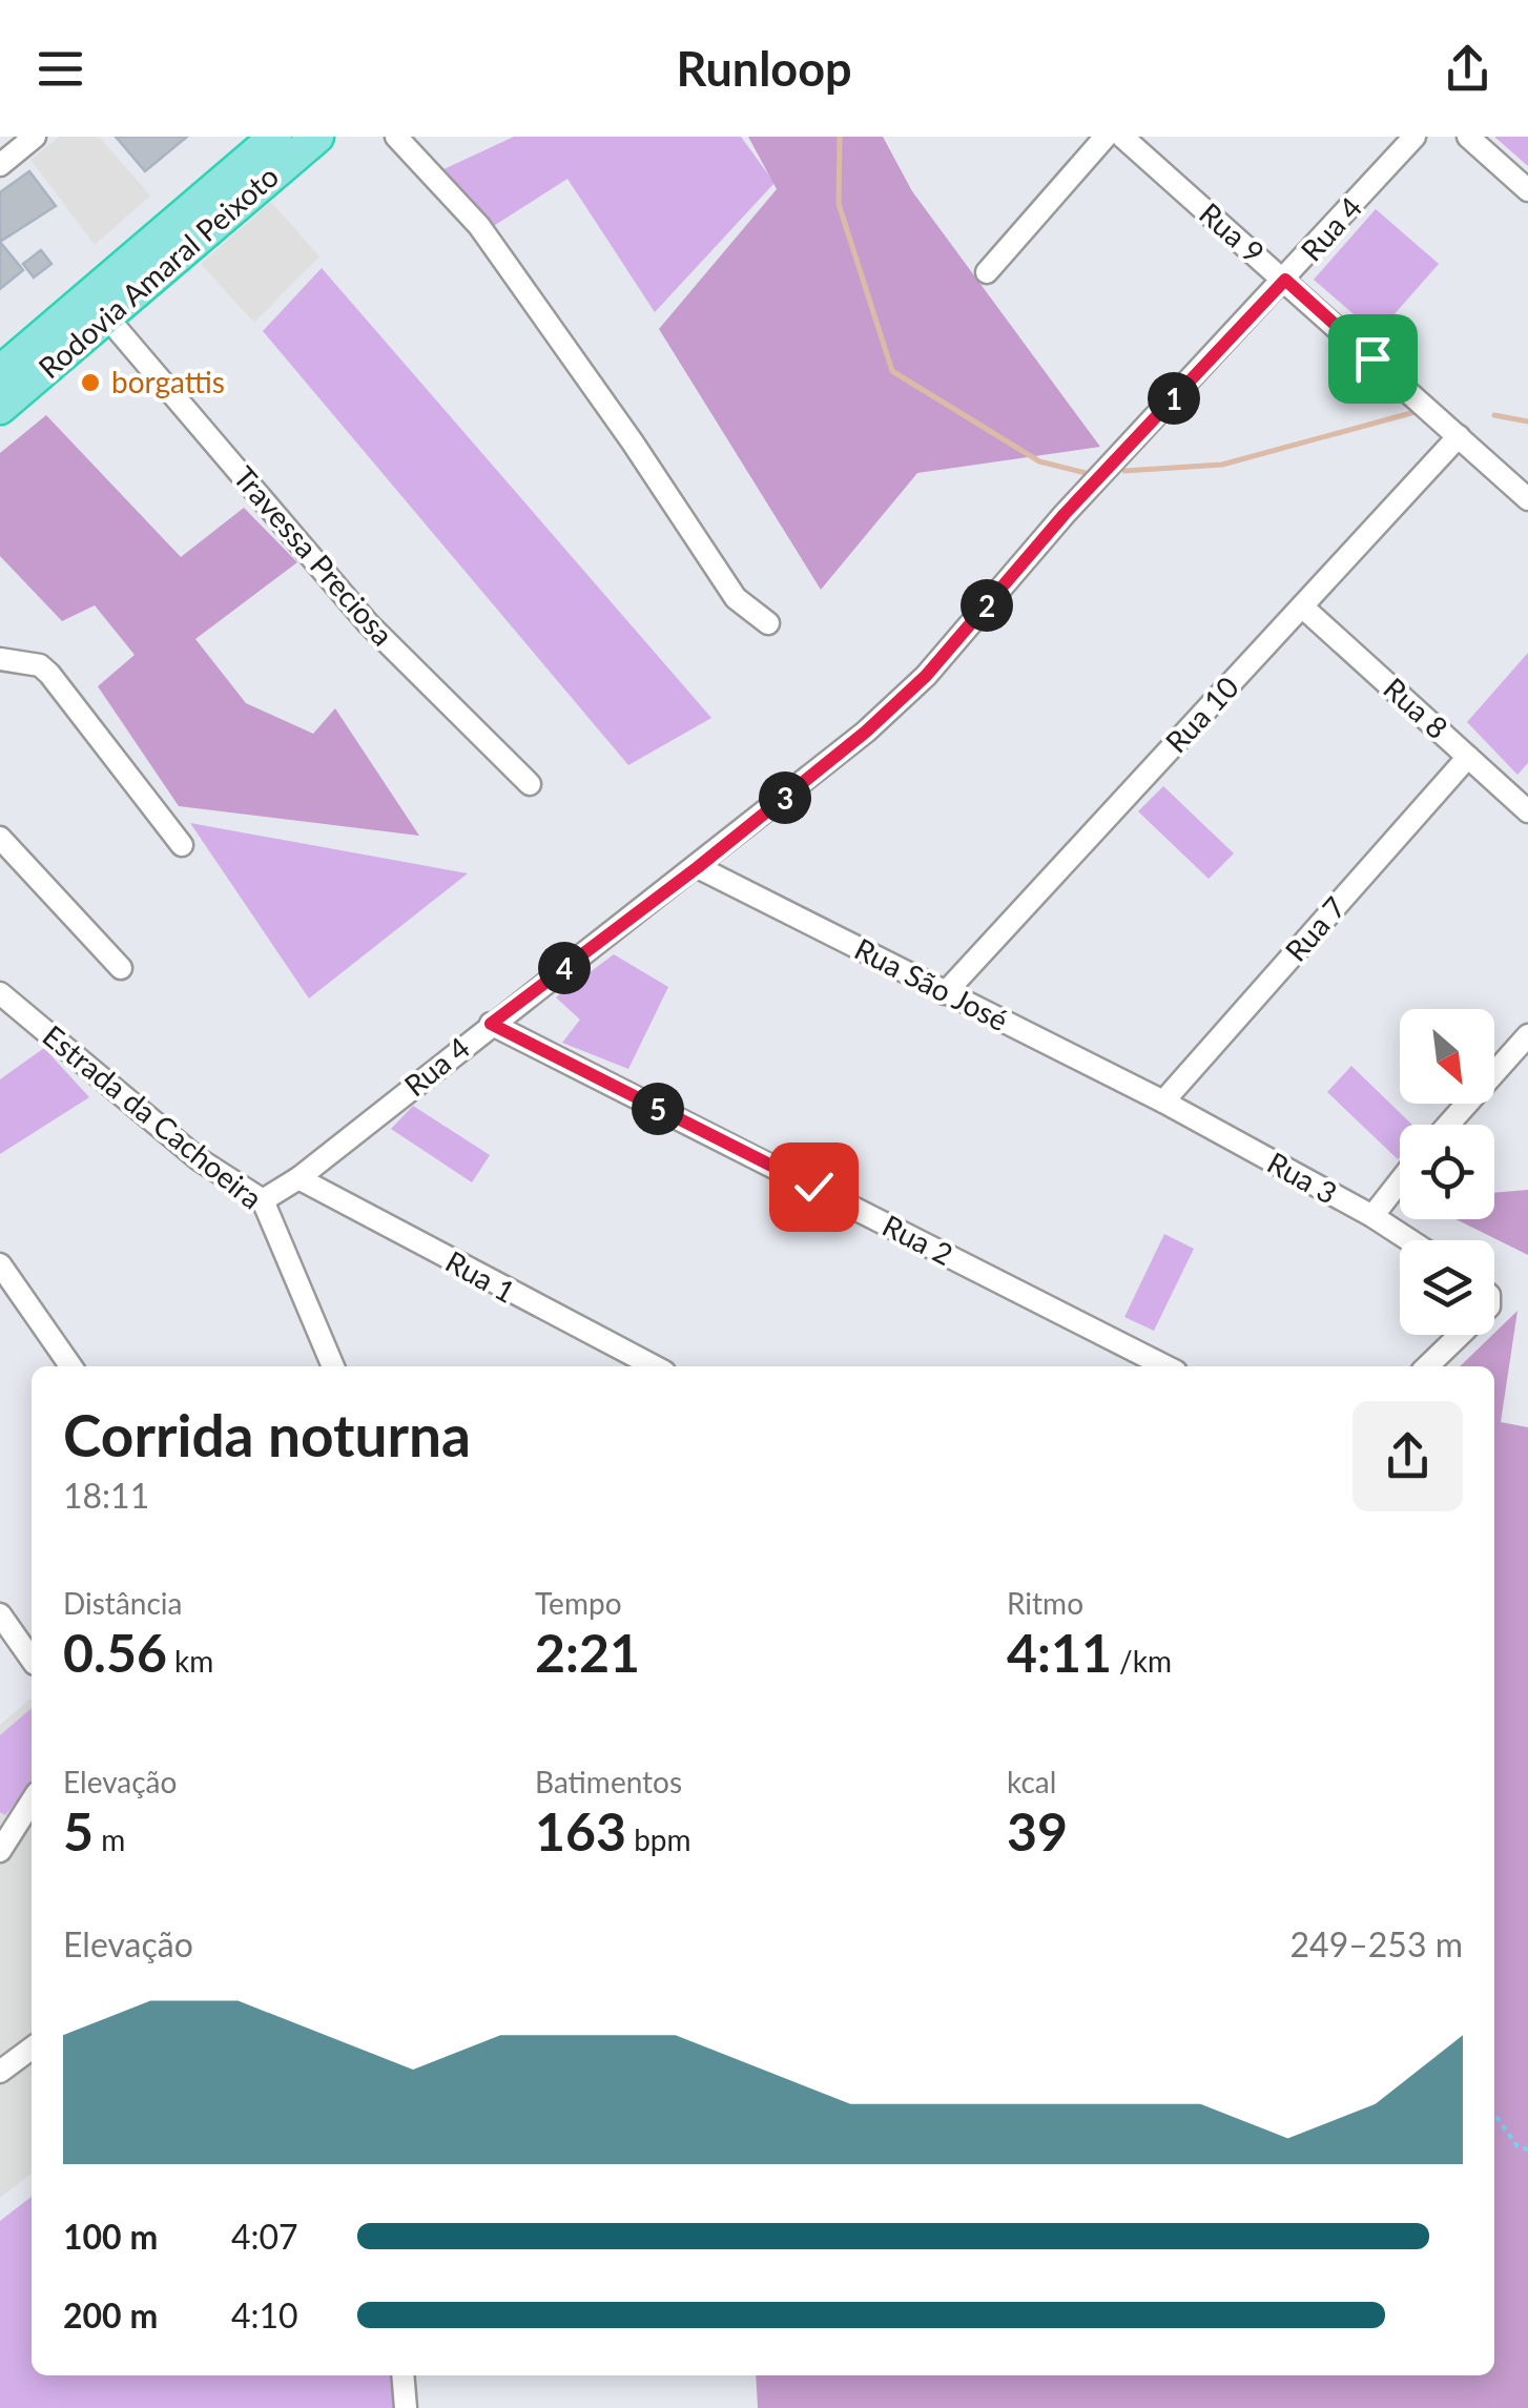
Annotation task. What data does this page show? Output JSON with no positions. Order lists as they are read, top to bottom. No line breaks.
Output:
{"streets":{"highway":["Rodovia Amaral Peixoto"],"street":["Rua 4","Rua 9","Travessa Preciosa","Rua 8","Rua 10","Rua 7","Rua São José","Estrada da Cachoeira","Rua 3","Rua 2","Rua 1"]},"crossings":[["Rua 4","Rua 9"],["Rua 4","Rua São José"],["Rua 4","Estrada da Cachoeira"],["Rua 4","Rua 2"],["Rua 4","Rua 1"],["Rua 9","Rua 10"],["Rodovia Amaral Peixoto","Travessa Preciosa"],["Rua 8","Rua 10"],["Rua 8","Rua 7"],["Rua 10","Rua São José"],["Rua 7","Rua São José"],["Rua 7","Rua 3"],["Rua São José","Rua 3"]],"places":["borgattis"],"north":"bottom right","page":{"header":"Runloop","pins":["1","2","3","4","5"],"heading":["Corrida noturna","18:11"],"stats":[["Distância","0.56 km"],["Tempo","2:21"],["Ritmo","4:11 /km"],["Elevação","5 m"],["Batimentos","163 bpm"],["kcal","39"]],"chart":["Elevação","249–253 m"],"list":[{"name":"100 m","note":"4:07"},{"name":"200 m","note":"4:10"}]}}
